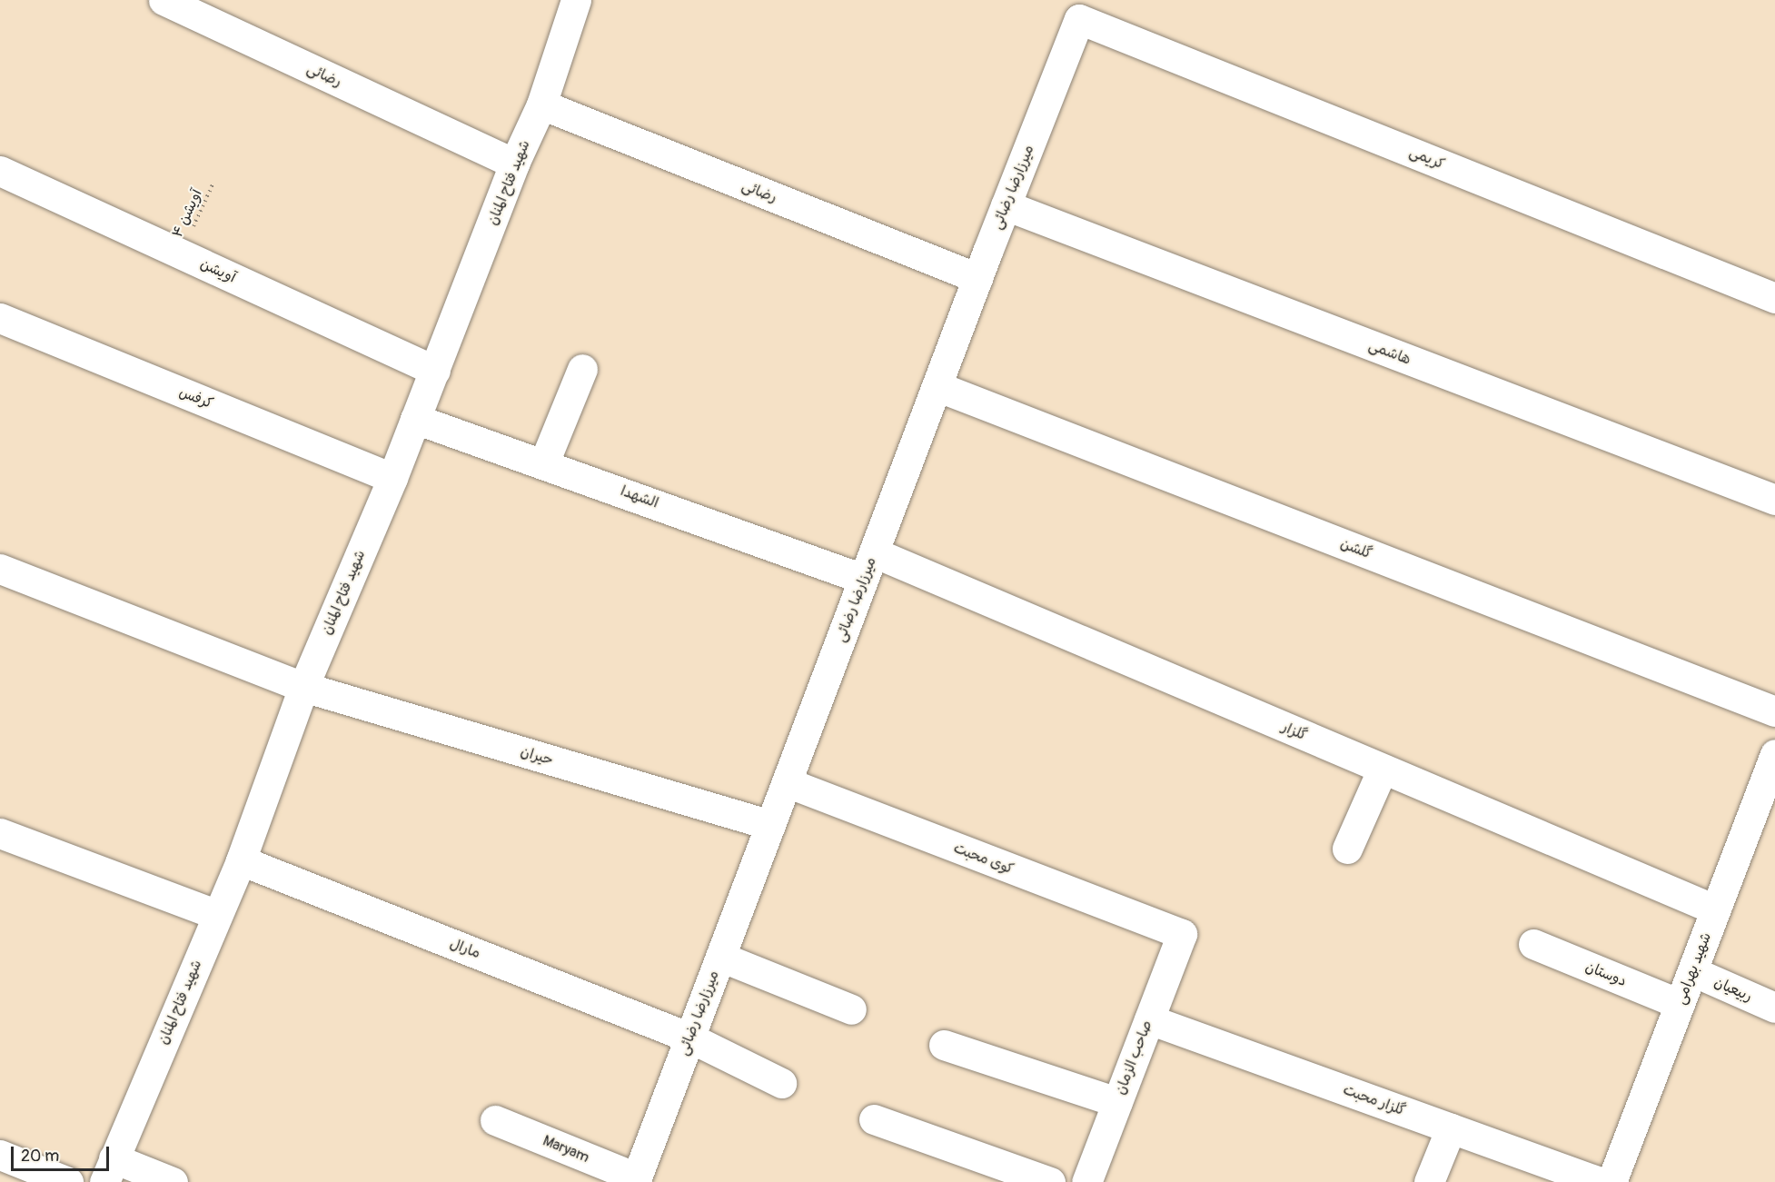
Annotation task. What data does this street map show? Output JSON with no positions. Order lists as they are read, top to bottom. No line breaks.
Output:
{"streets":{"street":["رضائی","کریمی","شهید فتاح المنان","میرزارضا رضائی","آویشن","هاشمی","کرفس","الشهدا","گلشن","گلزار","حیران","کوی محبت","مارال","شهید بهرامی","دوستان","ربیعیان","صاحب الزمان","گلزار محبت","Maryam"],"path":["آویشن ۴"]},"crossings":[["رضائی","شهید فتاح المنان"],["رضائی","میرزارضا رضائی"],["کریمی","میرزارضا رضائی"],["شهید فتاح المنان","آویشن"],["شهید فتاح المنان","کرفس"],["شهید فتاح المنان","الشهدا"],["شهید فتاح المنان","حیران"],["شهید فتاح المنان","مارال"],["میرزارضا رضائی","هاشمی"],["میرزارضا رضائی","الشهدا"],["میرزارضا رضائی","گلشن"],["میرزارضا رضائی","گلزار"],["میرزارضا رضائی","حیران"],["میرزارضا رضائی","کوی محبت"],["میرزارضا رضائی","مارال"],["میرزارضا رضائی","Maryam"],["آویشن ۴","آویشن"],["الشهدا","گلزار"],["گلزار","شهید بهرامی"],["کوی محبت","صاحب الزمان"],["شهید بهرامی","دوستان"],["شهید بهرامی","ربیعیان"],["صاحب الزمان","گلزار محبت"]],"scale_bar":"20 m"}
